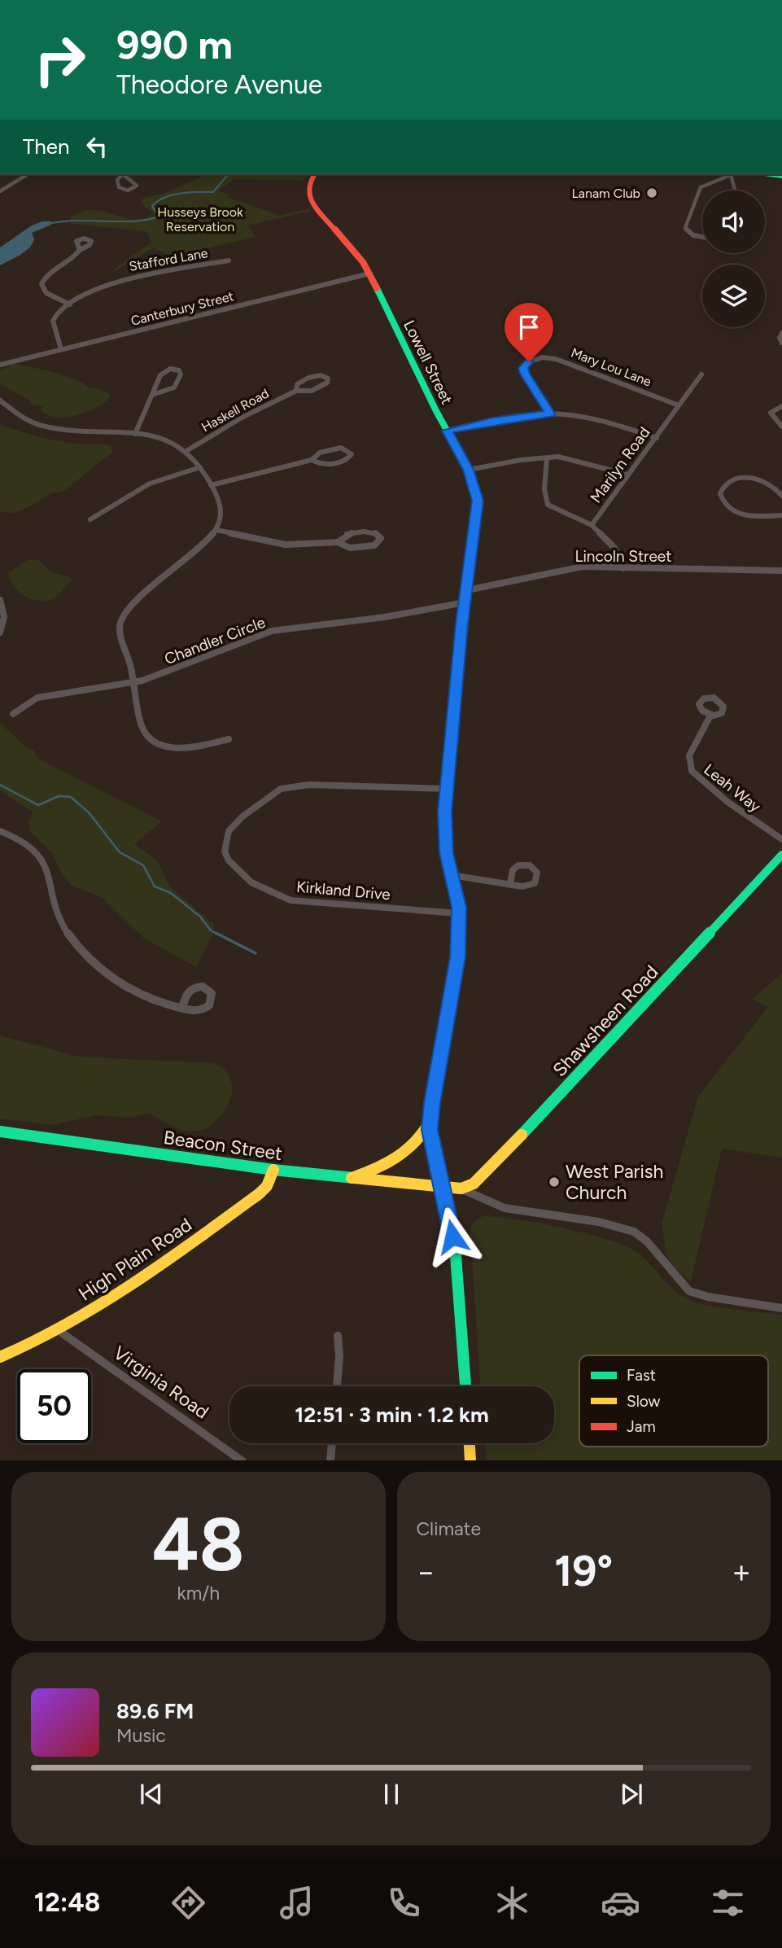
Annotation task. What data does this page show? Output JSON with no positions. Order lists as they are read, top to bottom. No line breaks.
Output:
{"streets":{"main road":["Lowell Street","Shawsheen Road","Beacon Street","High Plain Road"],"street":["Stafford Lane","Canterbury Street","Mary Lou Lane","Haskell Road","Marilyn Road","Lincoln Street","Chandler Circle","Leah Way","Kirkland Drive","Virginia Road"]},"crossings":[["Stafford Lane","Canterbury Street"],["Canterbury Street","Lowell Street"],["Lowell Street","Lincoln Street"],["Lowell Street","Chandler Circle"],["Lowell Street","Kirkland Drive"],["Lowell Street","Beacon Street"],["Mary Lou Lane","Marilyn Road"],["Marilyn Road","Lincoln Street"],["Beacon Street","High Plain Road"],["High Plain Road","Virginia Road"]],"parks":["Husseys Brook Reservation"],"places":["Lanam Club","West Parish Church"],"legend":["Fast","Slow","Jam"],"page":{"turn":["990 m","Theodore Avenue"],"then":"Then","limit":"50","trip":"12:51 · 3 min · 1.2 km","tile":[["48","km/h"],"Climate"],"heat":["−","19°","+"],"song":["89.6 FM","Music"],"tabs":"12:48"}}
